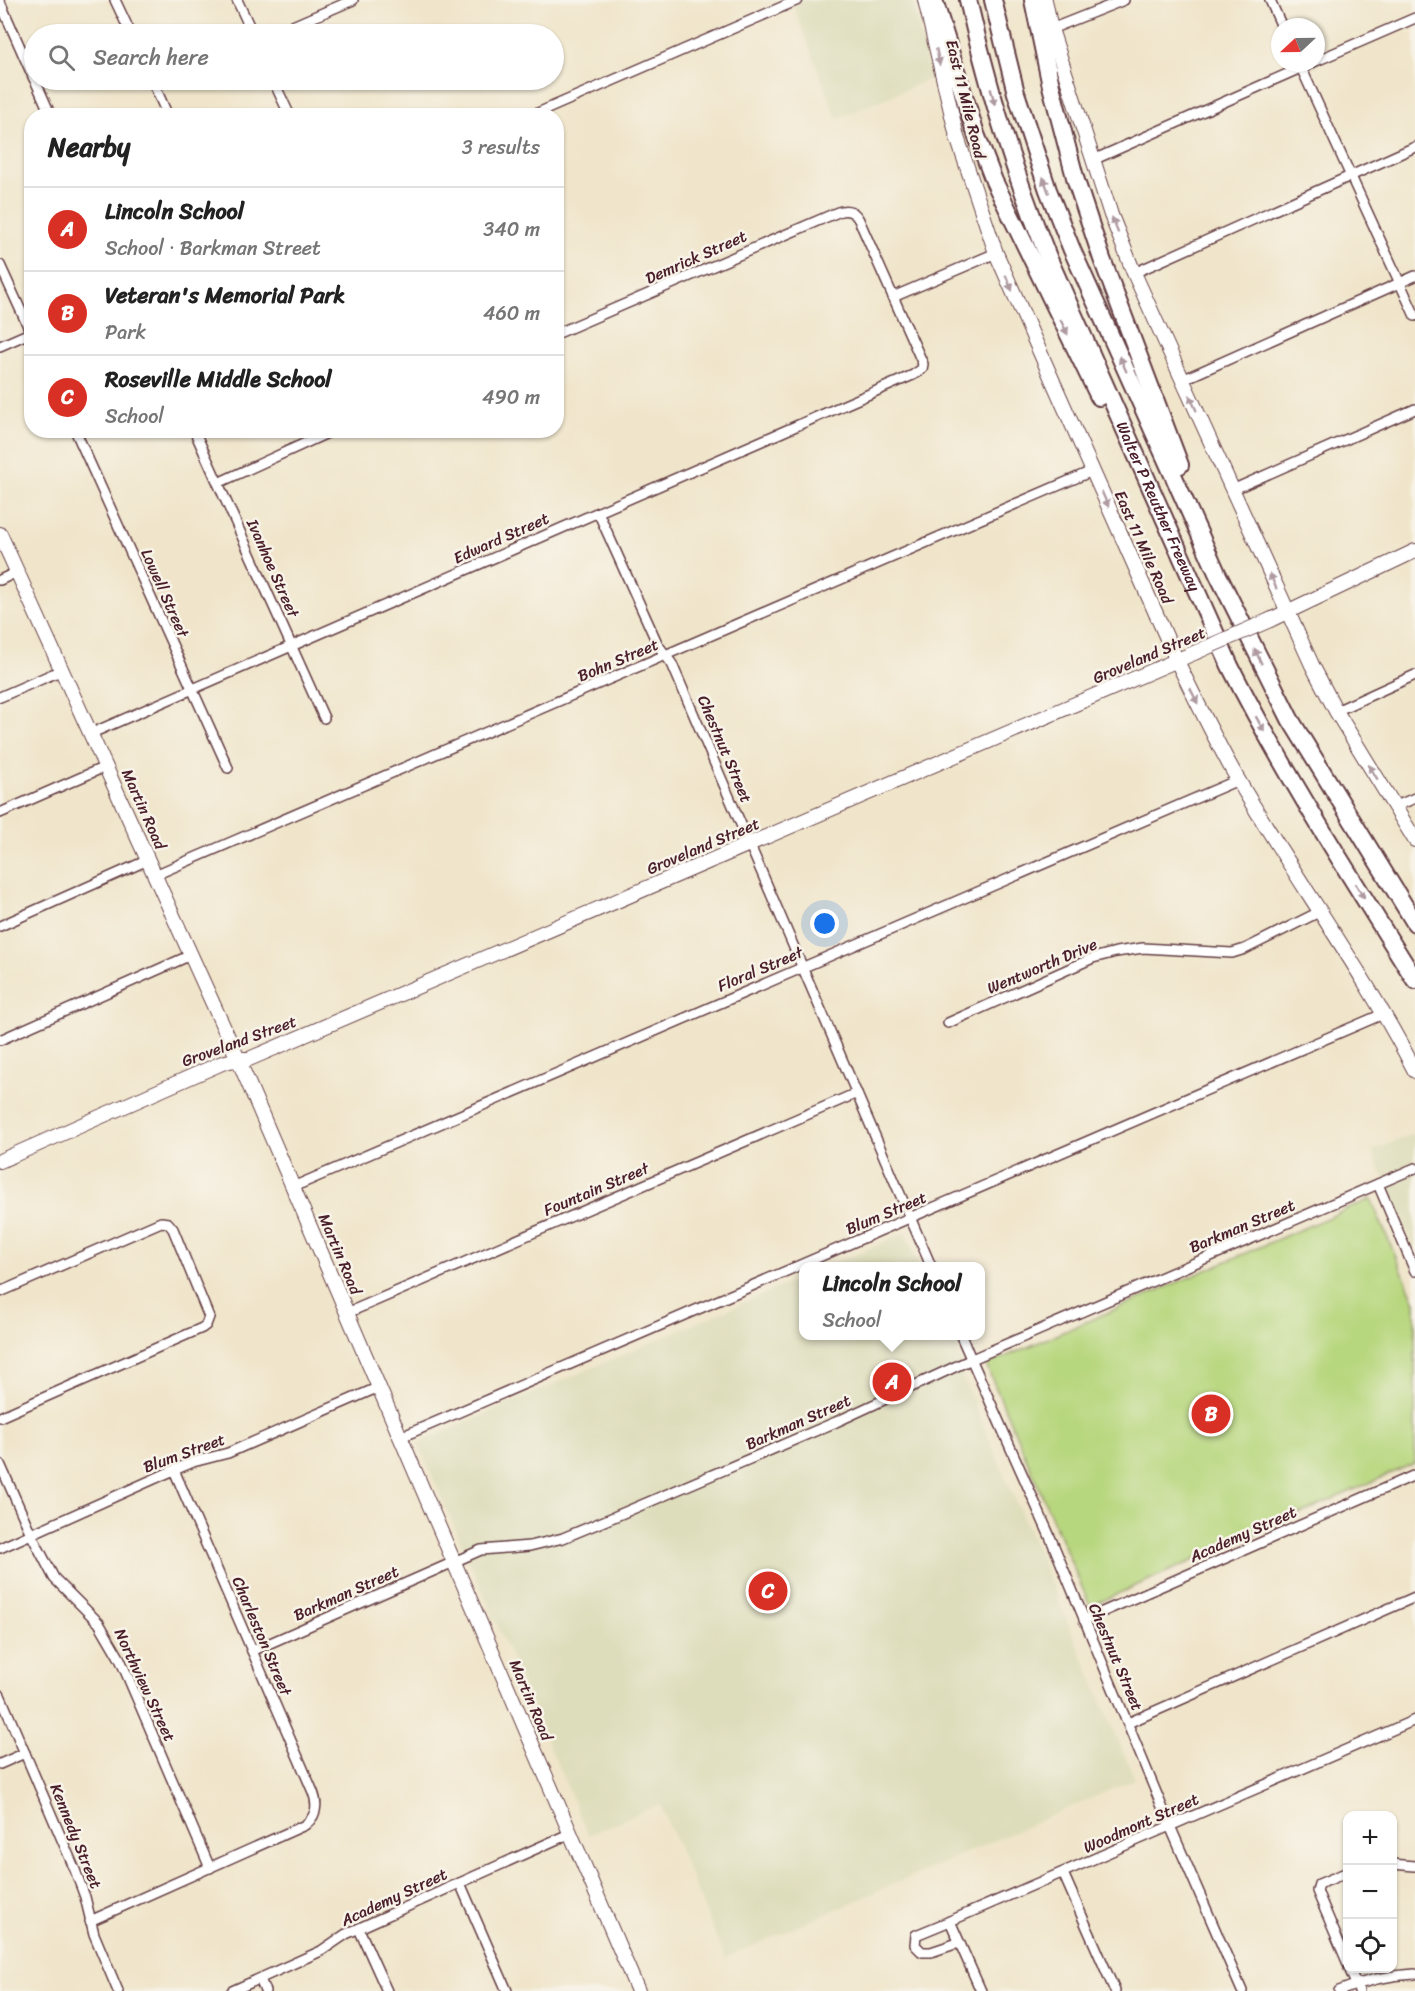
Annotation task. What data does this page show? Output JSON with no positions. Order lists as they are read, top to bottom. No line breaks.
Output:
{"streets":{"highway":["Walter P Reuther Freeway"],"street":["East 11 Mile Road","Demrick Street","Edward Street","Ivanhoe Street","Lowell Street","Groveland Street","Bohn Street","Chestnut Street","Martin Road","Wentworth Drive","Floral Street","Fountain Street","Blum Street","Barkman Street","Academy Street","Charleston Street","Northview Street","Woodmont Street","Kennedy Street"]},"crossings":[["East 11 Mile Road","Groveland Street"],["East 11 Mile Road","Bohn Street"],["East 11 Mile Road","Wentworth Drive"],["East 11 Mile Road","Floral Street"],["East 11 Mile Road","Blum Street"],["Demrick Street","Edward Street"],["Edward Street","Ivanhoe Street"],["Edward Street","Lowell Street"],["Edward Street","Chestnut Street"],["Edward Street","Martin Road"],["Groveland Street","Chestnut Street"],["Groveland Street","Martin Road"],["Bohn Street","Chestnut Street"],["Bohn Street","Martin Road"],["Chestnut Street","Floral Street"],["Chestnut Street","Fountain Street"],["Chestnut Street","Blum Street"],["Chestnut Street","Barkman Street"],["Chestnut Street","Academy Street"],["Chestnut Street","Woodmont Street"],["Martin Road","Floral Street"],["Martin Road","Fountain Street"],["Martin Road","Blum Street"],["Martin Road","Barkman Street"],["Martin Road","Academy Street"],["Blum Street","Charleston Street"],["Blum Street","Northview Street"],["Barkman Street","Charleston Street"],["Charleston Street","Northview Street"]],"north":"left","page":{"search":"Search here","heading":["Nearby","3 results"],"list":[{"mark":"A","name":"Lincoln School","note":"School · Barkman Street","value":"340 m"},{"mark":"B","name":"Veteran's Memorial Park","note":"Park","value":"460 m"},{"mark":"C","name":"Roseville Middle School","note":"School","value":"490 m"}],"popup":["Lincoln School","School"],"pins":["A","B","C"],"map_buttons":["+","−"]}}
